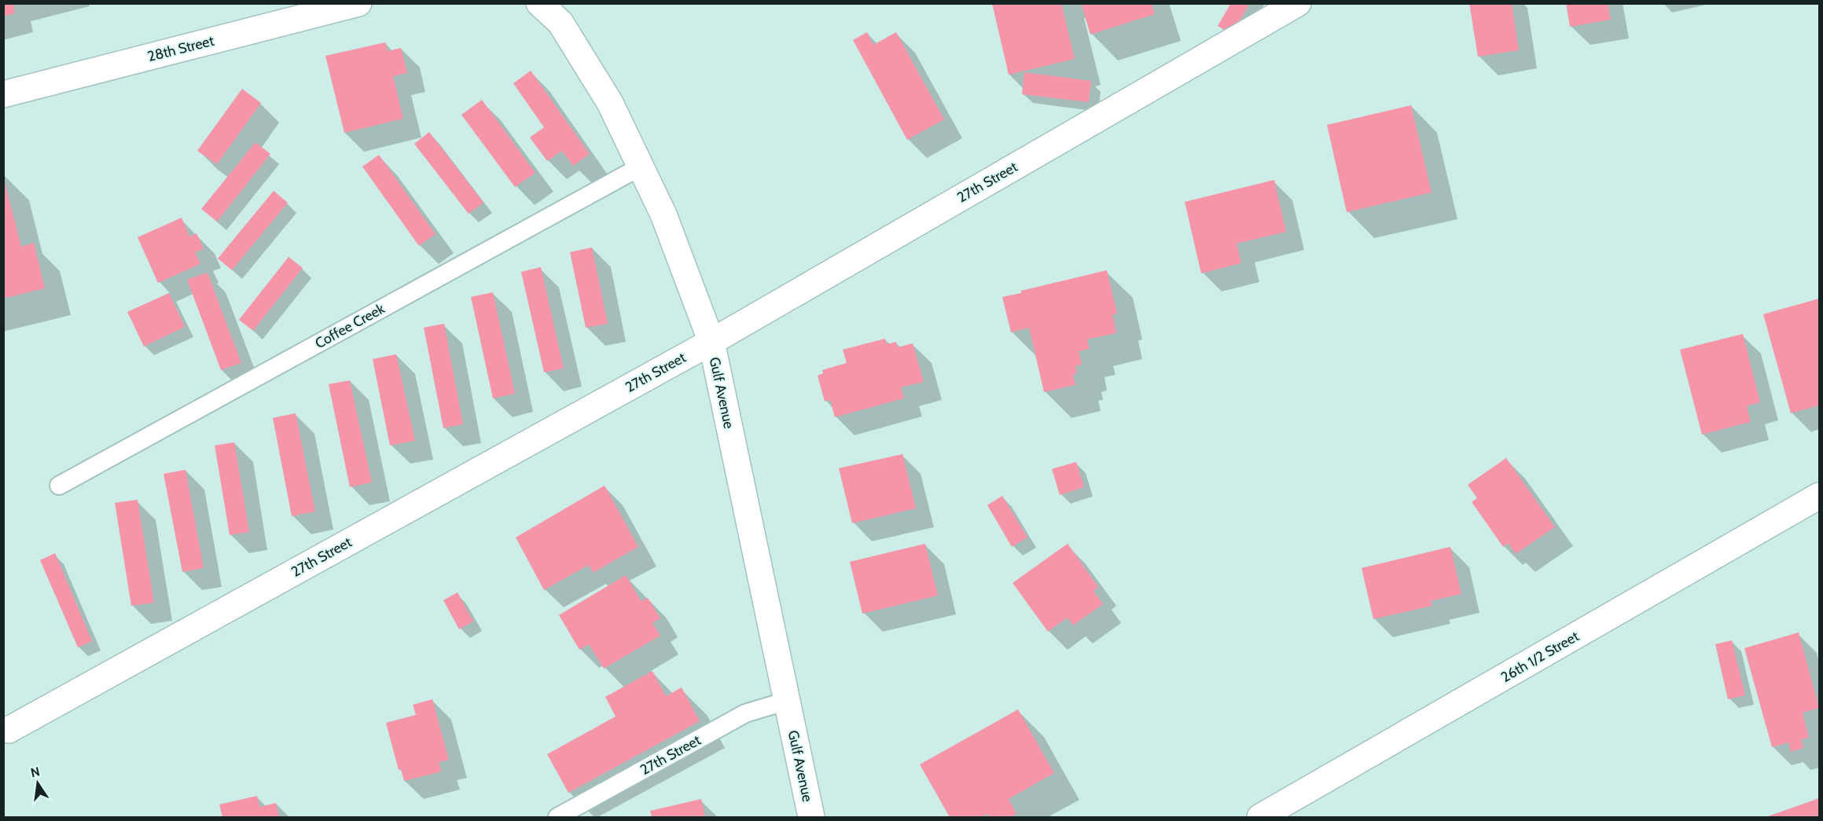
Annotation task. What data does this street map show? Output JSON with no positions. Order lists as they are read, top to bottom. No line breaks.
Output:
{"streets":{"street":["28th Street","27th Street","Gulf Avenue","26th 1/2 Street"],"lane":["Coffee Creek"]},"crossings":[["27th Street","Gulf Avenue"],["Coffee Creek","Gulf Avenue"]],"north":"top"}
